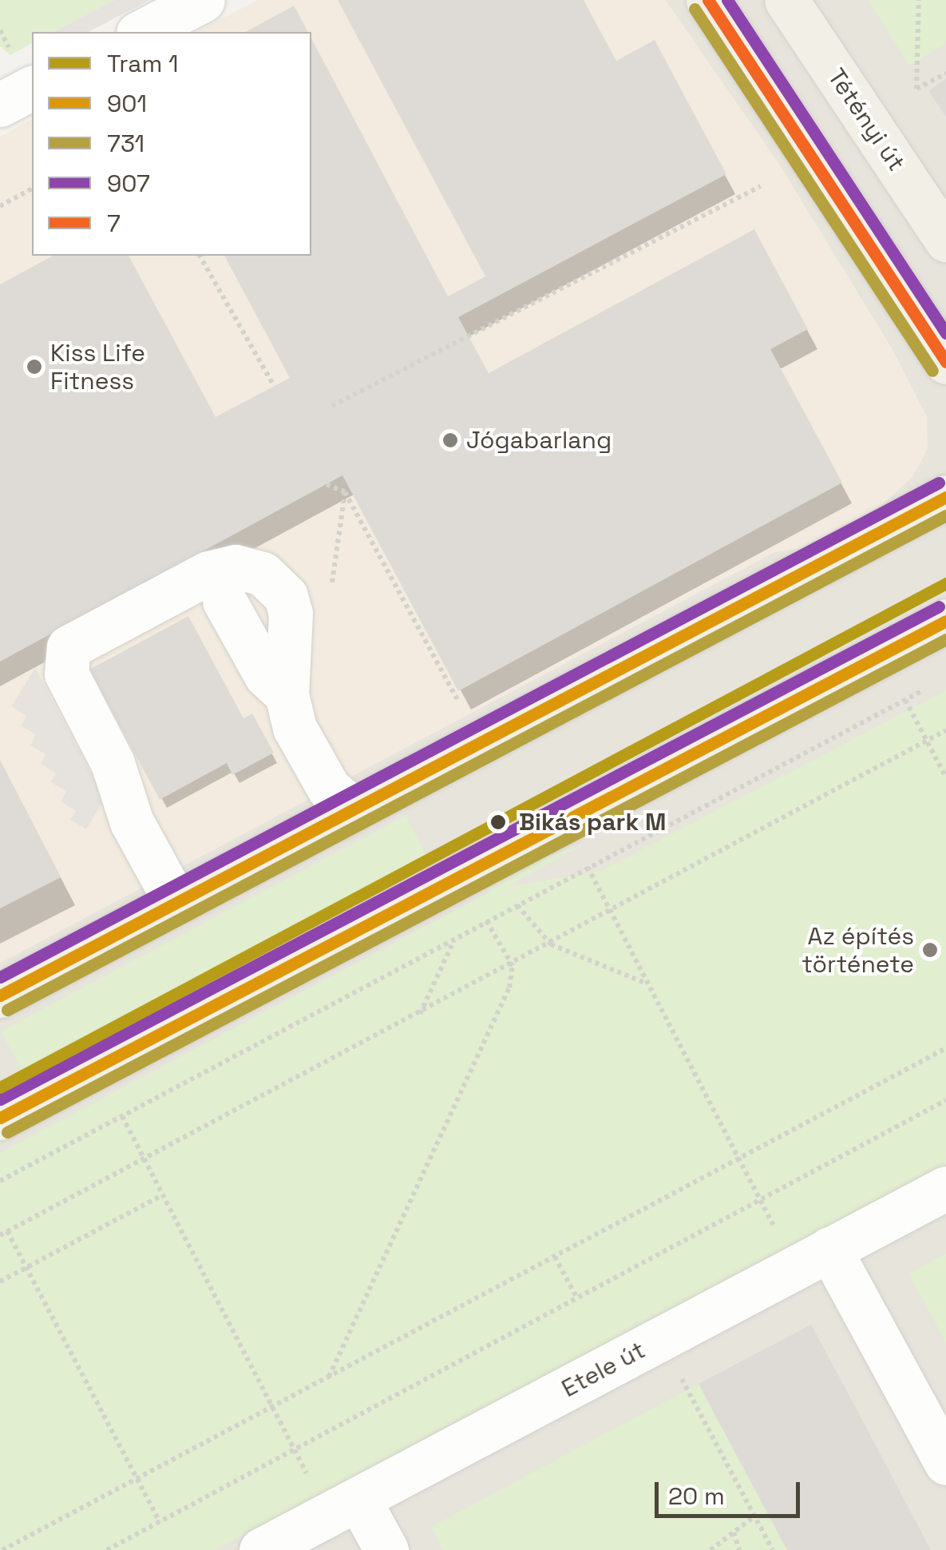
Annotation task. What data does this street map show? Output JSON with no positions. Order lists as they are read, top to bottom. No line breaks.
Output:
{"streets":{"main road":["Tétényi út"],"street":["Etele út"]},"places":["Kiss Life Fitness","Jógabarlang","Bikás park M","Az építés története"],"lines":["transit line 907","transit line 7","transit line 731","transit line 901","tram line 1"],"legend":["Tram 1","901","731","907","7"],"scale_bar":"20 m"}
